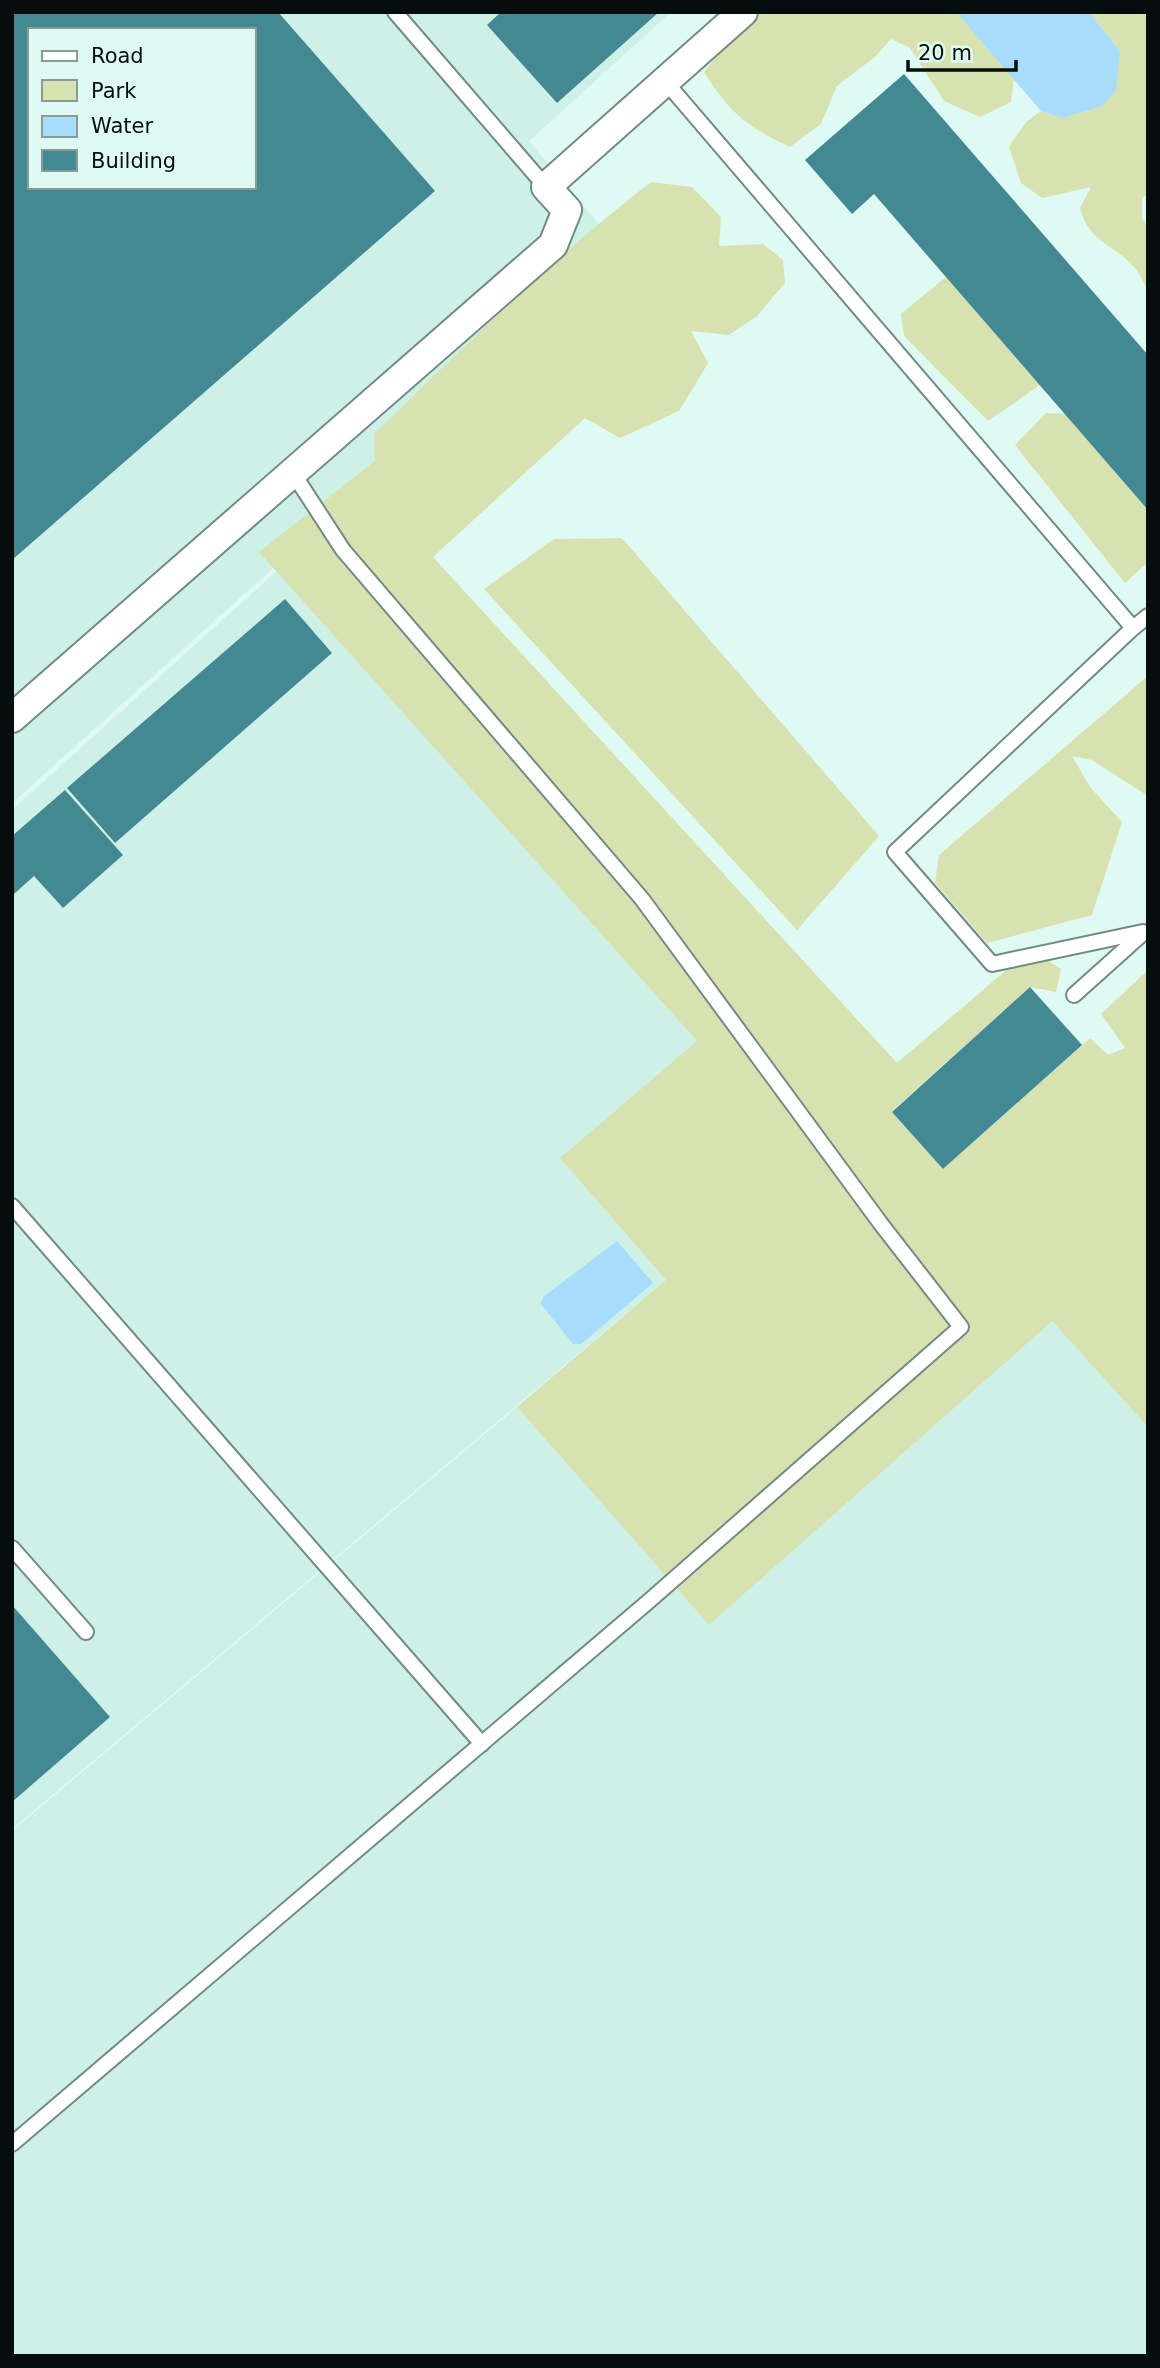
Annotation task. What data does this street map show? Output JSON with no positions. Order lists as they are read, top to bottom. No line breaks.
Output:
{"legend":["Road","Park","Water","Building"],"scale_bar":"20 m"}
